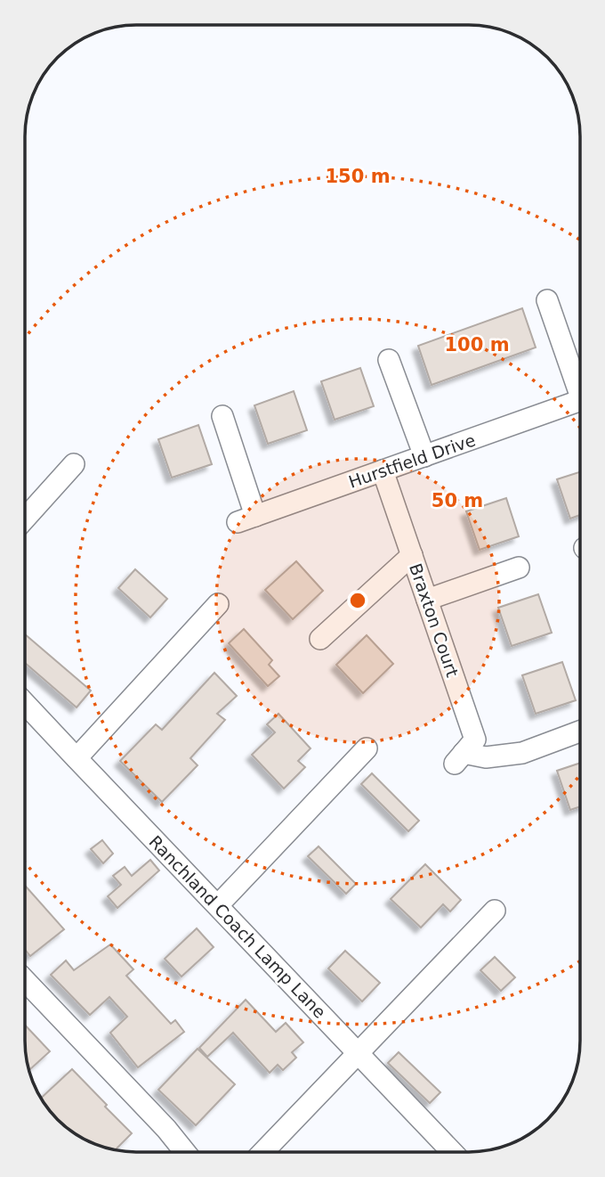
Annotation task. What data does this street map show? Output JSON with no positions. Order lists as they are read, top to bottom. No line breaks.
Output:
{"streets":{"street":["Hurstfield Drive","Braxton Court","Ranchland Coach Lamp Lane"]},"crossings":[["Hurstfield Drive","Braxton Court"]],"rings":["150 m","100 m","50 m"]}
